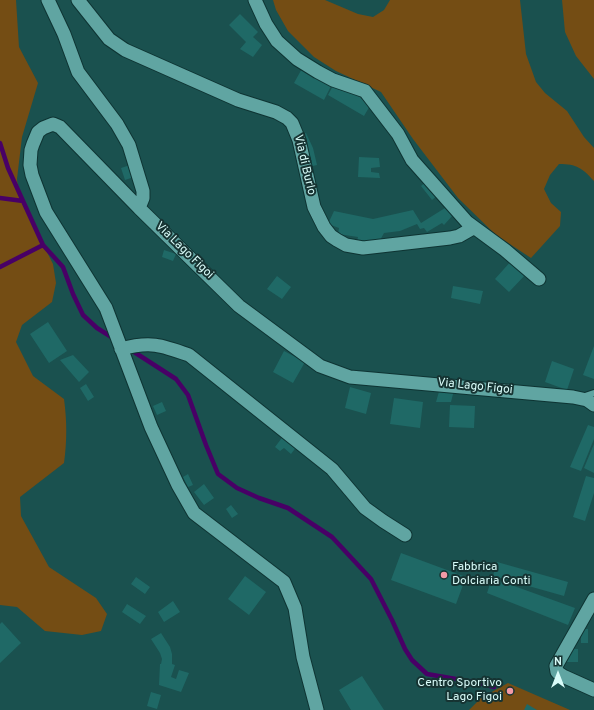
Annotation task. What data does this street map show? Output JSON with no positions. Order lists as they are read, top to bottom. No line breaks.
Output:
{"streets":{"street":["Via di Burlo","Via Lago Figoi"]},"places":["Fabbrica Dolciaria Conti","Centro Sportivo Lago Figoi"],"north":"top"}
